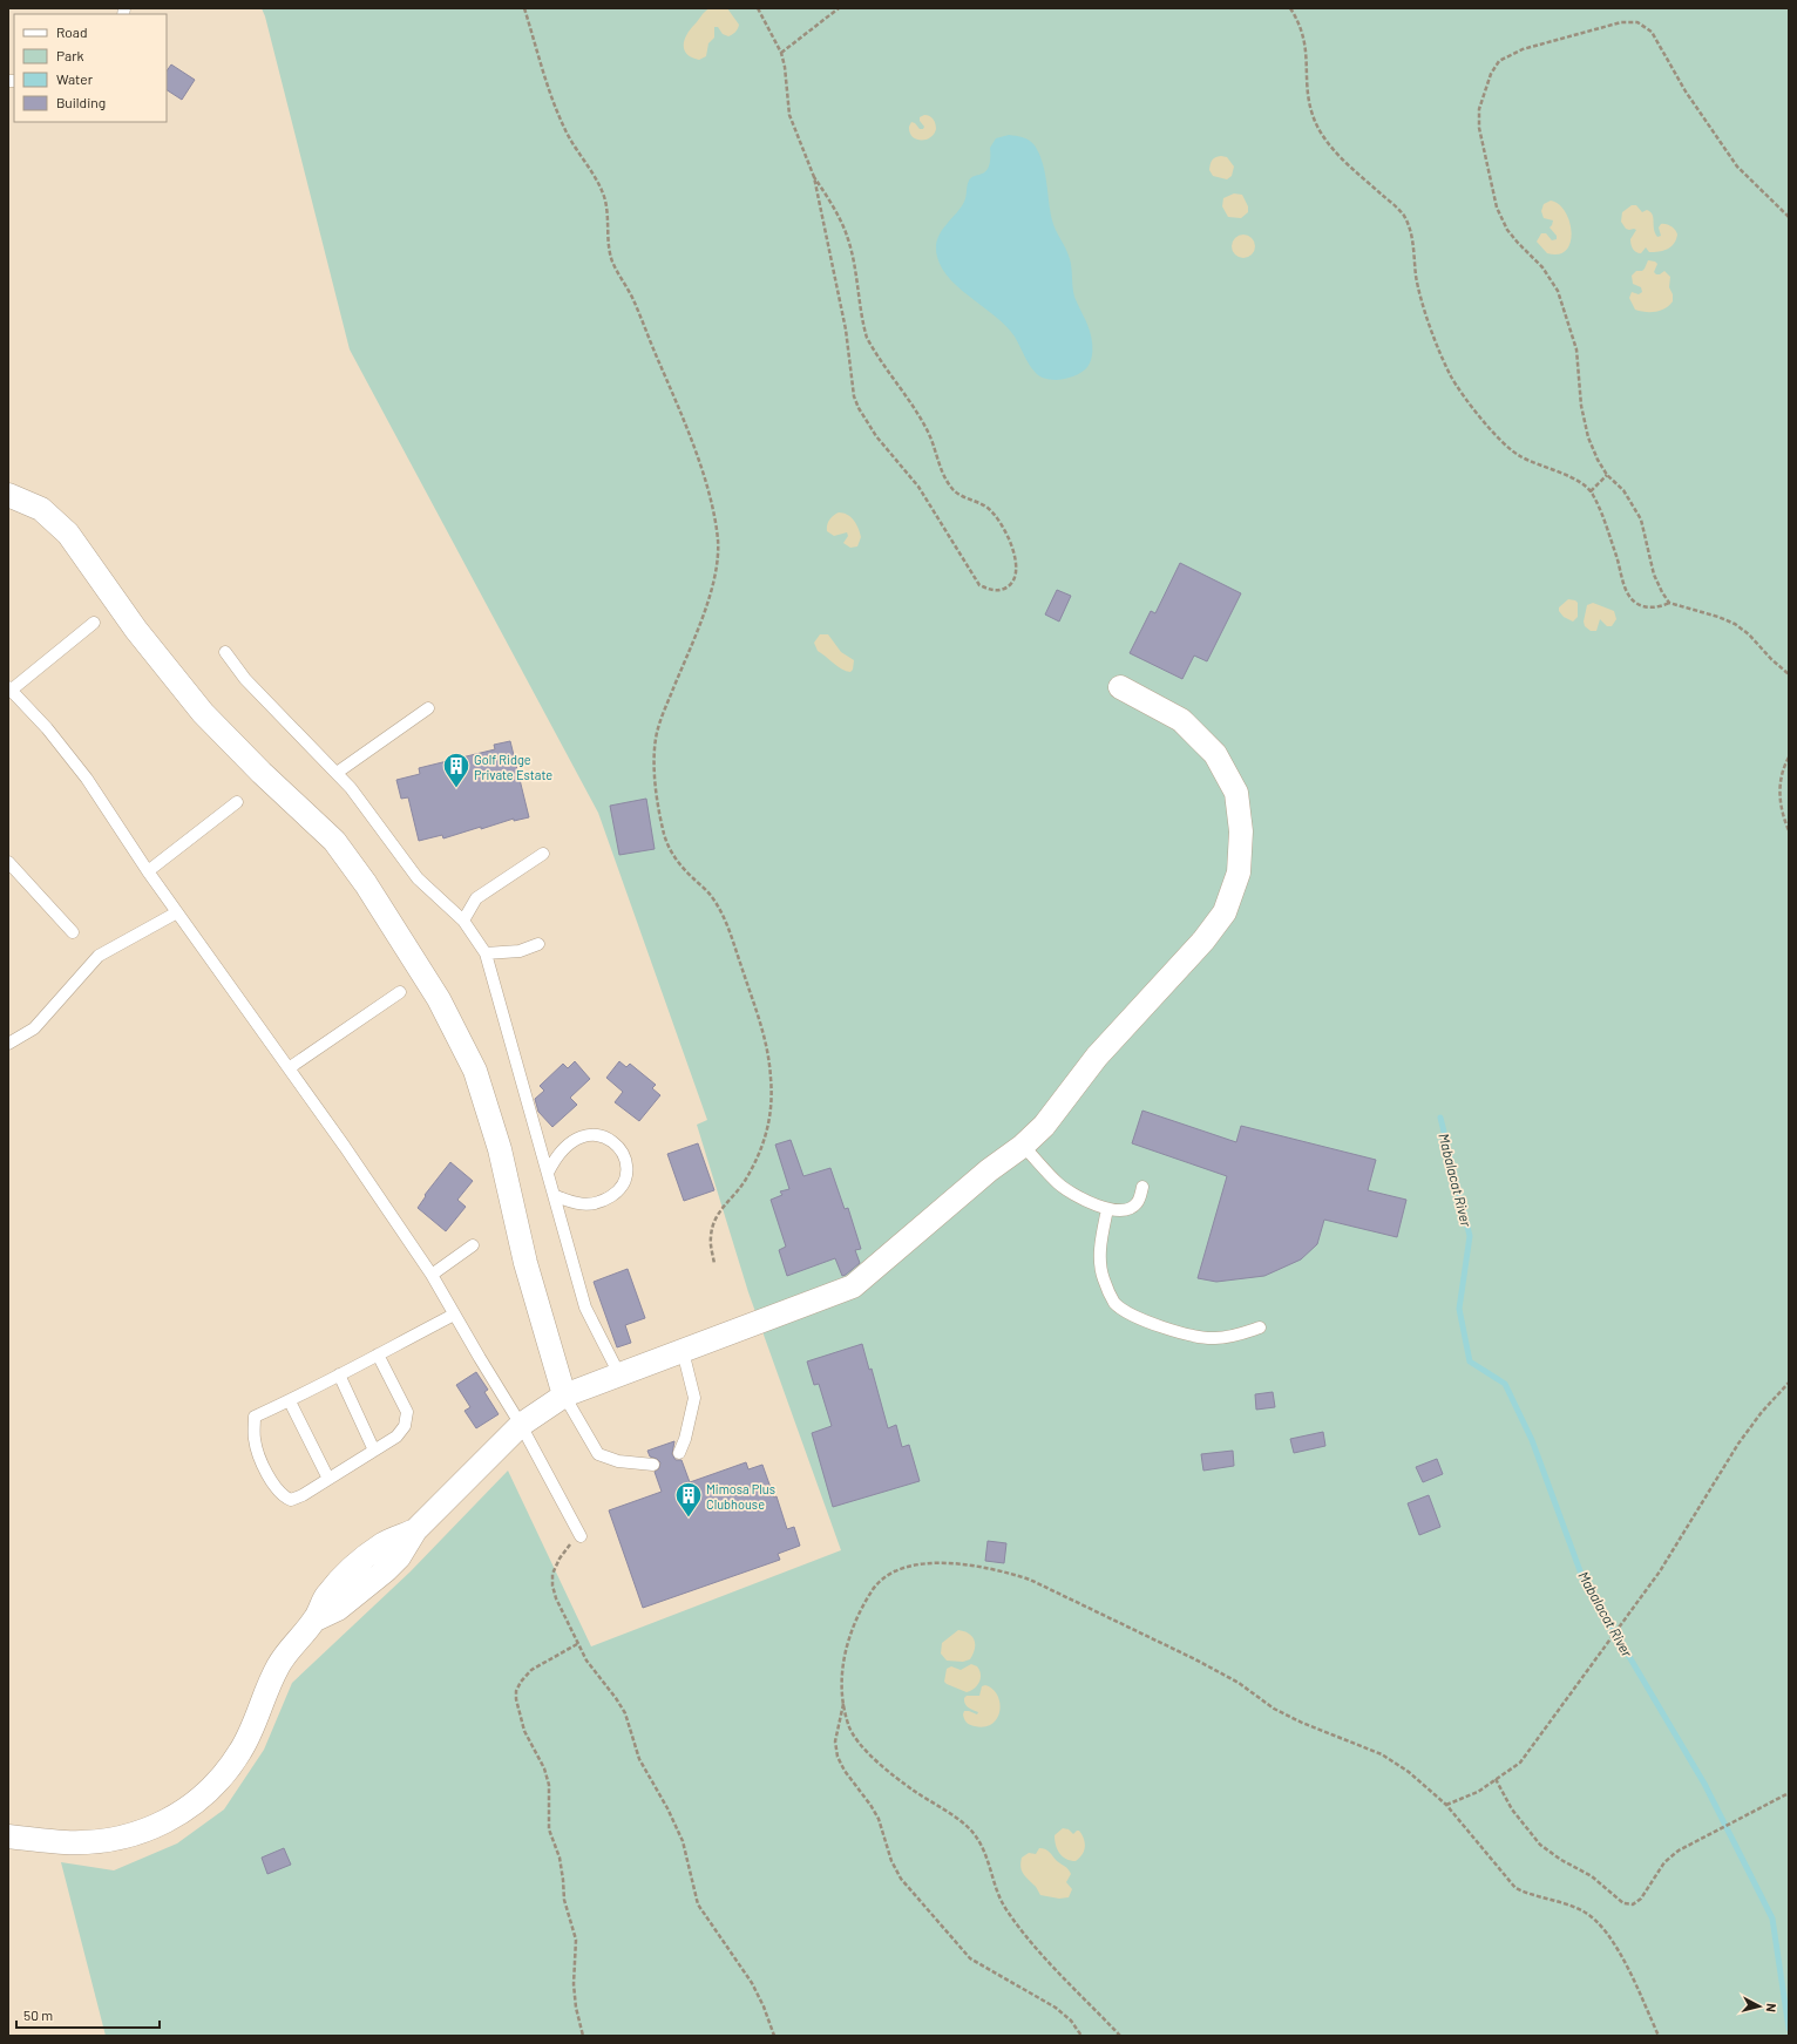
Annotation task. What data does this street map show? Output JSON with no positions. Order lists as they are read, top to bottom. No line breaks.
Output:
{"water":["Mabalacat River"],"places":{"building":["Golf Ridge Private Estate","Mimosa Plus Clubhouse"]},"legend":["Road","Park","Water","Building"],"scale_bar":"50 m","north":"right"}
